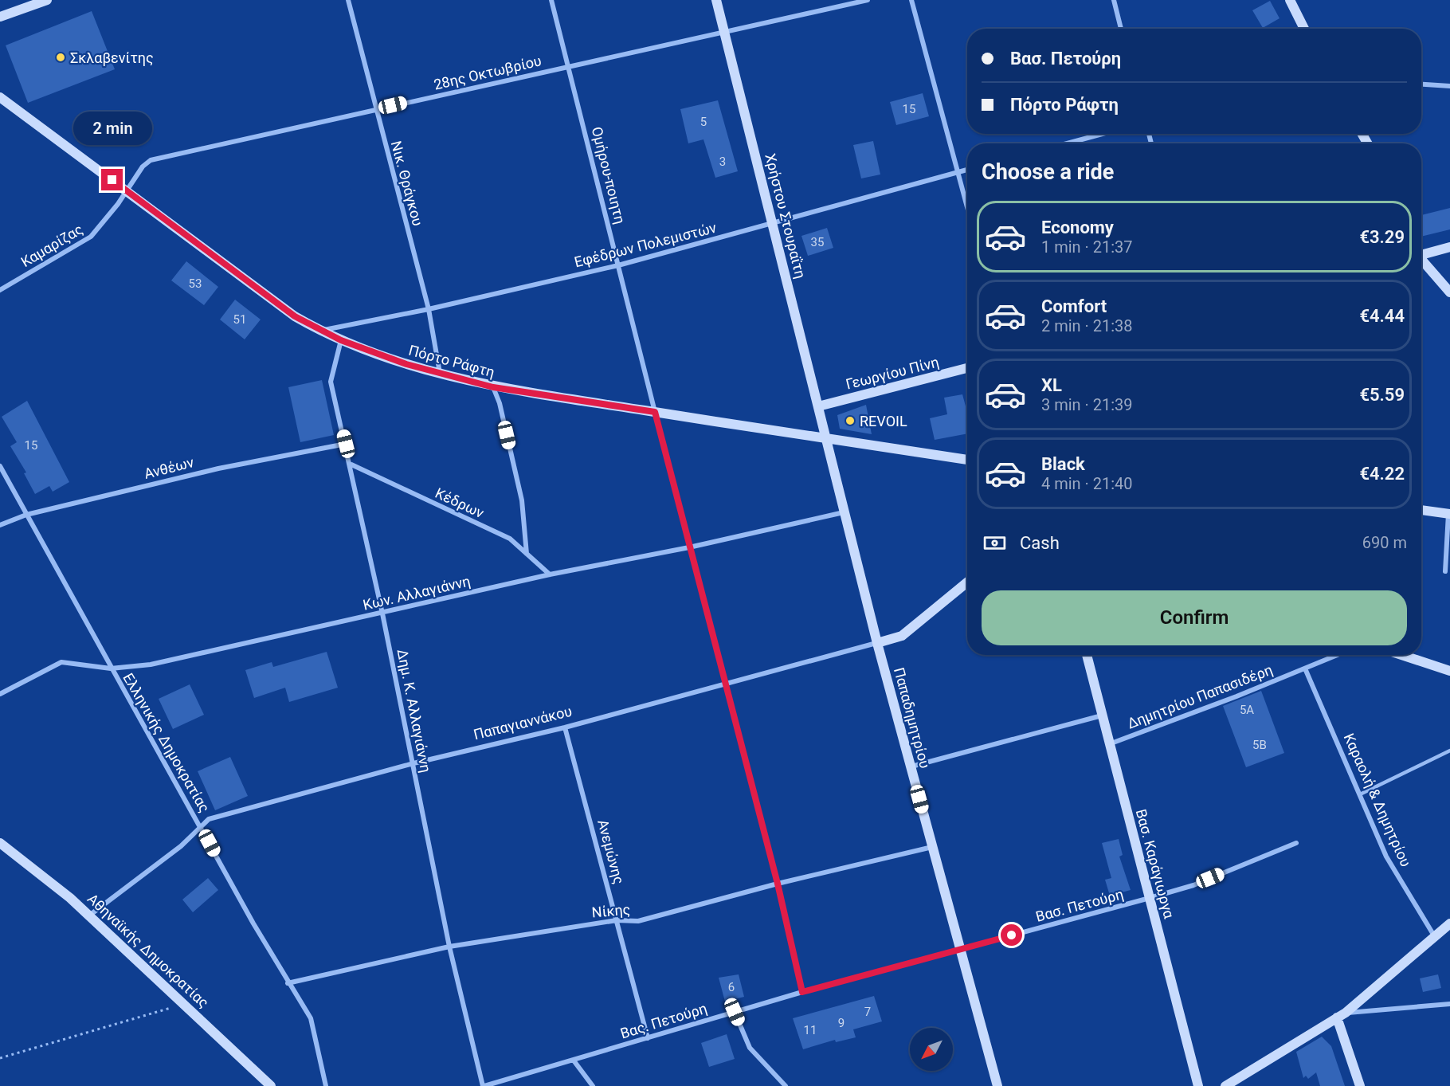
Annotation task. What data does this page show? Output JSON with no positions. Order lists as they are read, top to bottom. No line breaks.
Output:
{"streets":{"main road":["Χρήστου Στουραΐτη","Πόρτο Ράφτη","Γεωργίου Πίνη","Παπαδημητρίου","Παπαγιαννάκου","Βασ. Καράγιωργα","Αθηναϊκής Δημοκρατίας"],"street":["28ης Οκτωβρίου","Ομήρου-ποιητη","Νικ. Θράγκου","Εφέδρων Πολεμιστών","Καμαρίζας","Ανθέων","Κέδρων","Κων. Αλλαγιάννη","Δημητρίου Παπασιδέρη","Δημ. Κ. Αλλαγιάννη","Ελληνικής Δημοκρατίας","Καραολή & Δημητρίου","Ανεμώνης","Βασ. Πετούρη","Νίκης","Βας. Πετούρη"]},"crossings":[["28ης Οκτωβρίου","Ομήρου-ποιητη"],["28ης Οκτωβρίου","Νικ. Θράγκου"],["28ης Οκτωβρίου","Χρήστου Στουραΐτη"],["28ης Οκτωβρίου","Καμαρίζας"],["28ης Οκτωβρίου","Πόρτο Ράφτη"],["Ομήρου-ποιητη","Εφέδρων Πολεμιστών"],["Ομήρου-ποιητη","Πόρτο Ράφτη"],["Ομήρου-ποιητη","Κων. Αλλαγιάννη"],["Ομήρου-ποιητη","Παπαγιαννάκου"],["Ομήρου-ποιητη","Νίκης"],["Ομήρου-ποιητη","Βας. Πετούρη"],["Νικ. Θράγκου","Εφέδρων Πολεμιστών"],["Νικ. Θράγκου","Πόρτο Ράφτη"],["Χρήστου Στουραΐτη","Εφέδρων Πολεμιστών"],["Χρήστου Στουραΐτη","Πόρτο Ράφτη"],["Χρήστου Στουραΐτη","Γεωργίου Πίνη"],["Χρήστου Στουραΐτη","Παπαδημητρίου"],["Εφέδρων Πολεμιστών","Πόρτο Ράφτη"],["Καμαρίζας","Πόρτο Ράφτη"],["Πόρτο Ράφτη","Δημ. Κ. Αλλαγιάννη"],["Πόρτο Ράφτη","Παπαδημητρίου"],["Ανθέων","Δημ. Κ. Αλλαγιάννη"],["Ανθέων","Ελληνικής Δημοκρατίας"],["Κέδρων","Κων. Αλλαγιάννη"],["Κέδρων","Δημ. Κ. Αλλαγιάννη"],["Κων. Αλλαγιάννη","Δημ. Κ. Αλλαγιάννη"],["Κων. Αλλαγιάννη","Παπαδημητρίου"],["Κων. Αλλαγιάννη","Ελληνικής Δημοκρατίας"],["Δημητρίου Παπασιδέρη","Καραολή & Δημητρίου"],["Δημητρίου Παπασιδέρη","Βασ. Καράγιωργα"],["Δημ. Κ. Αλλαγιάννη","Παπαγιαννάκου"],["Δημ. Κ. Αλλαγιάννη","Νίκης"],["Δημ. Κ. Αλλαγιάννη","Βας. Πετούρη"],["Παπαδημητρίου","Παπαγιαννάκου"],["Παπαδημητρίου","Βασ. Πετούρη"],["Παπαδημητρίου","Νίκης"],["Παπαδημητρίου","Βας. Πετούρη"],["Παπαγιαννάκου","Ελληνικής Δημοκρατίας"],["Παπαγιαννάκου","Ανεμώνης"],["Παπαγιαννάκου","Αθηναϊκής Δημοκρατίας"],["Ελληνικής Δημοκρατίας","Νίκης"],["Ανεμώνης","Νίκης"],["Ανεμώνης","Βας. Πετούρη"],["Βασ. Καράγιωργα","Βασ. Πετούρη"],["Βασ. Πετούρη","Βας. Πετούρη"]],"places":["Σκλαβενίτης","REVOIL"],"house_numbers":["15","5","3","35","53","51","15","5A","5B","6","7","9","11"],"north":"bottom left","page":{"banner":["Βασ. Πετούρη","Πόρτο Ράφτη"],"bubble":"2 min","heading":"Choose a ride","list":[{"name":"Economy","note":"1 min · 21:37","value":"€3.29"},{"name":"Comfort","note":"2 min · 21:38","value":"€4.44"},{"name":"XL","note":"3 min · 21:39","value":"€5.59"},{"name":"Black","note":"4 min · 21:40","value":"€4.22"}],"pay":["Cash","690 m"],"buttons":"Confirm"}}
